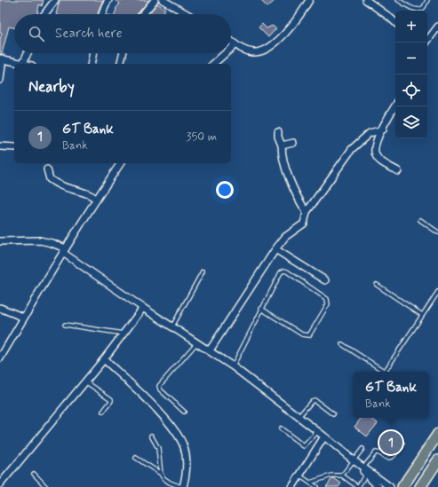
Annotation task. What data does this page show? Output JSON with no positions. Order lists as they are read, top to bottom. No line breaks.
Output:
{"page":{"map_buttons":["+","−"],"search":"Search here","heading":"Nearby","list":[{"mark":"1","name":"GT Bank","note":"Bank","value":"350 m"}],"popup":["GT Bank","Bank"],"pins":"1"}}
